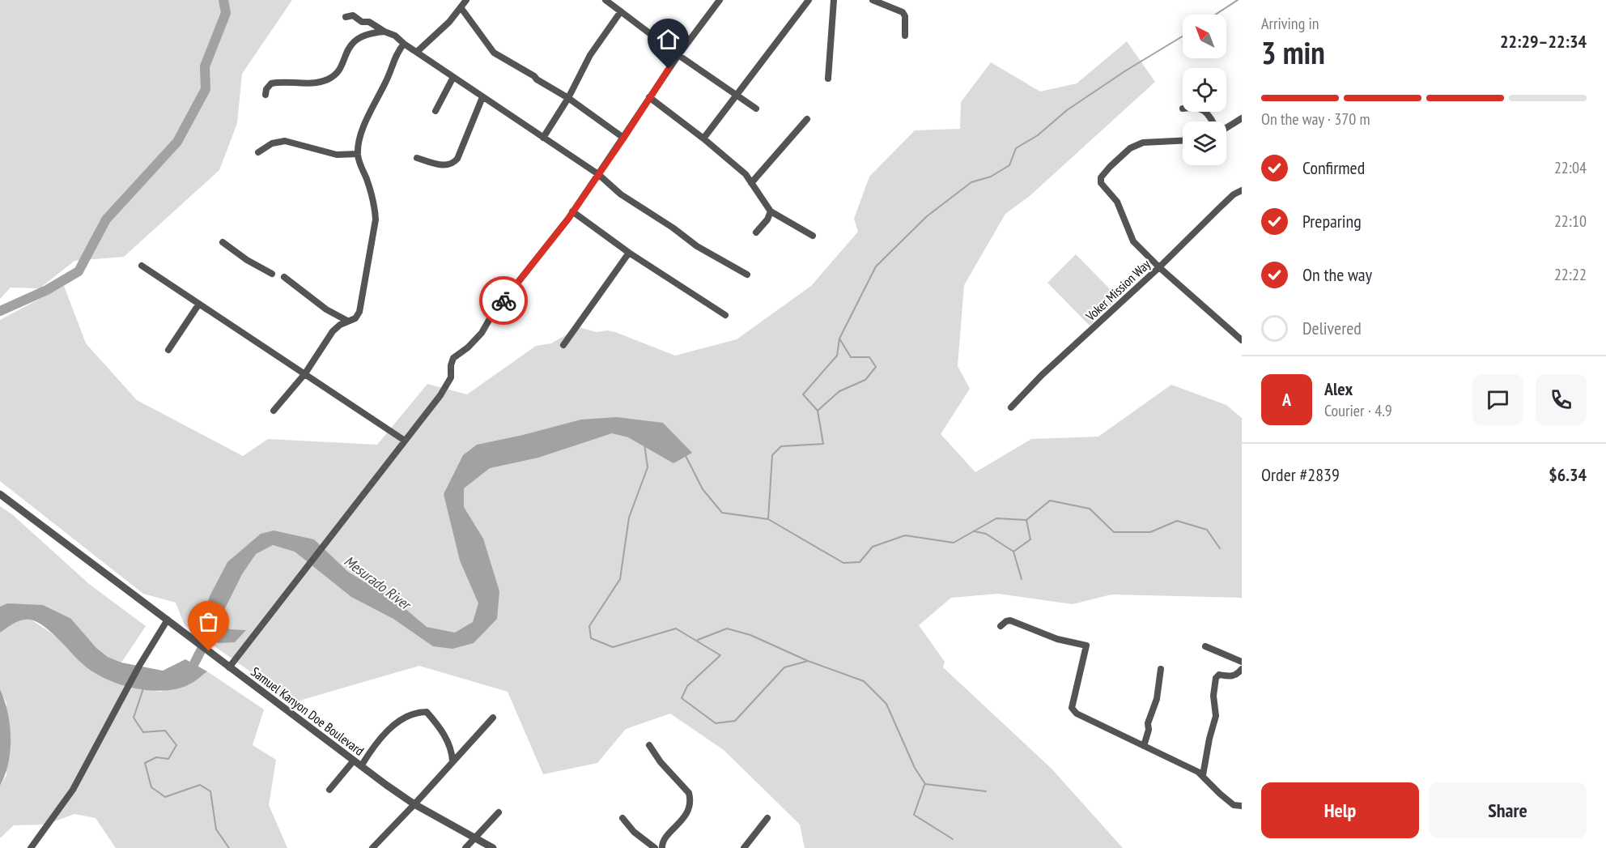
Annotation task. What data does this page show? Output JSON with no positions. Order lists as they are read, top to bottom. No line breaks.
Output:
{"streets":{"street":["Voker Mission Way","Samuel Kanyon Doe Boulevard"]},"water":["Mesurado River"],"north":"top left","page":{"heading":["3 min","Arriving in","22:29–22:34"],"panel":["Alex","Courier · 4.9","Order #2839","$6.34"],"bar":"On the way · 370 m","list":[["Confirmed","22:04"],["Preparing","22:10"],["On the way","22:22"],"Delivered"],"round":"A","buttons":["Help","Share"]}}
